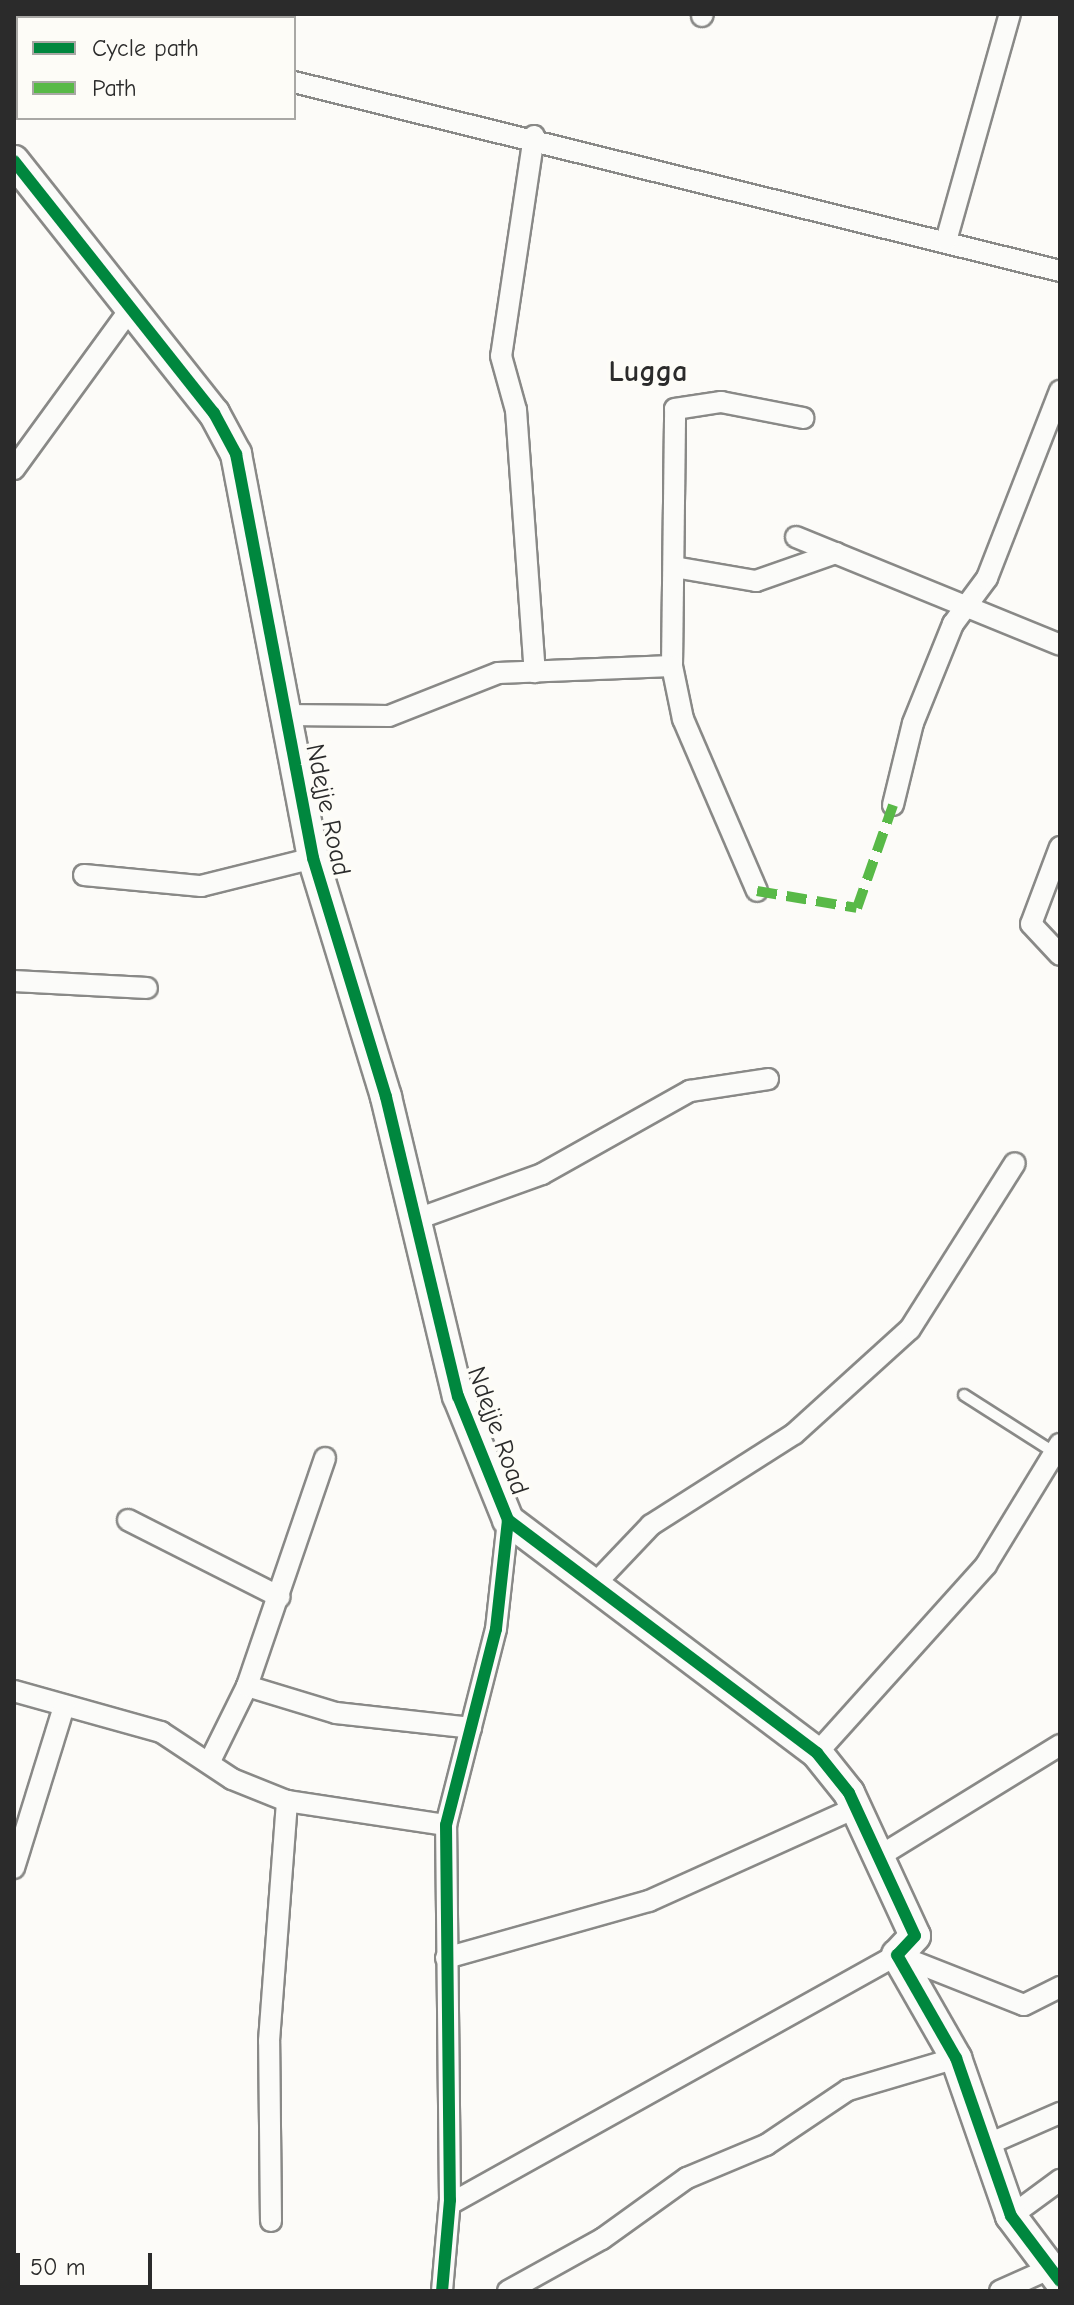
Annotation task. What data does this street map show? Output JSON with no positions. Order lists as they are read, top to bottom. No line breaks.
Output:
{"streets":{"street":["Ndejje Road"]},"districts":["Lugga"],"legend":["Cycle path","Path"],"scale_bar":"50 m"}
